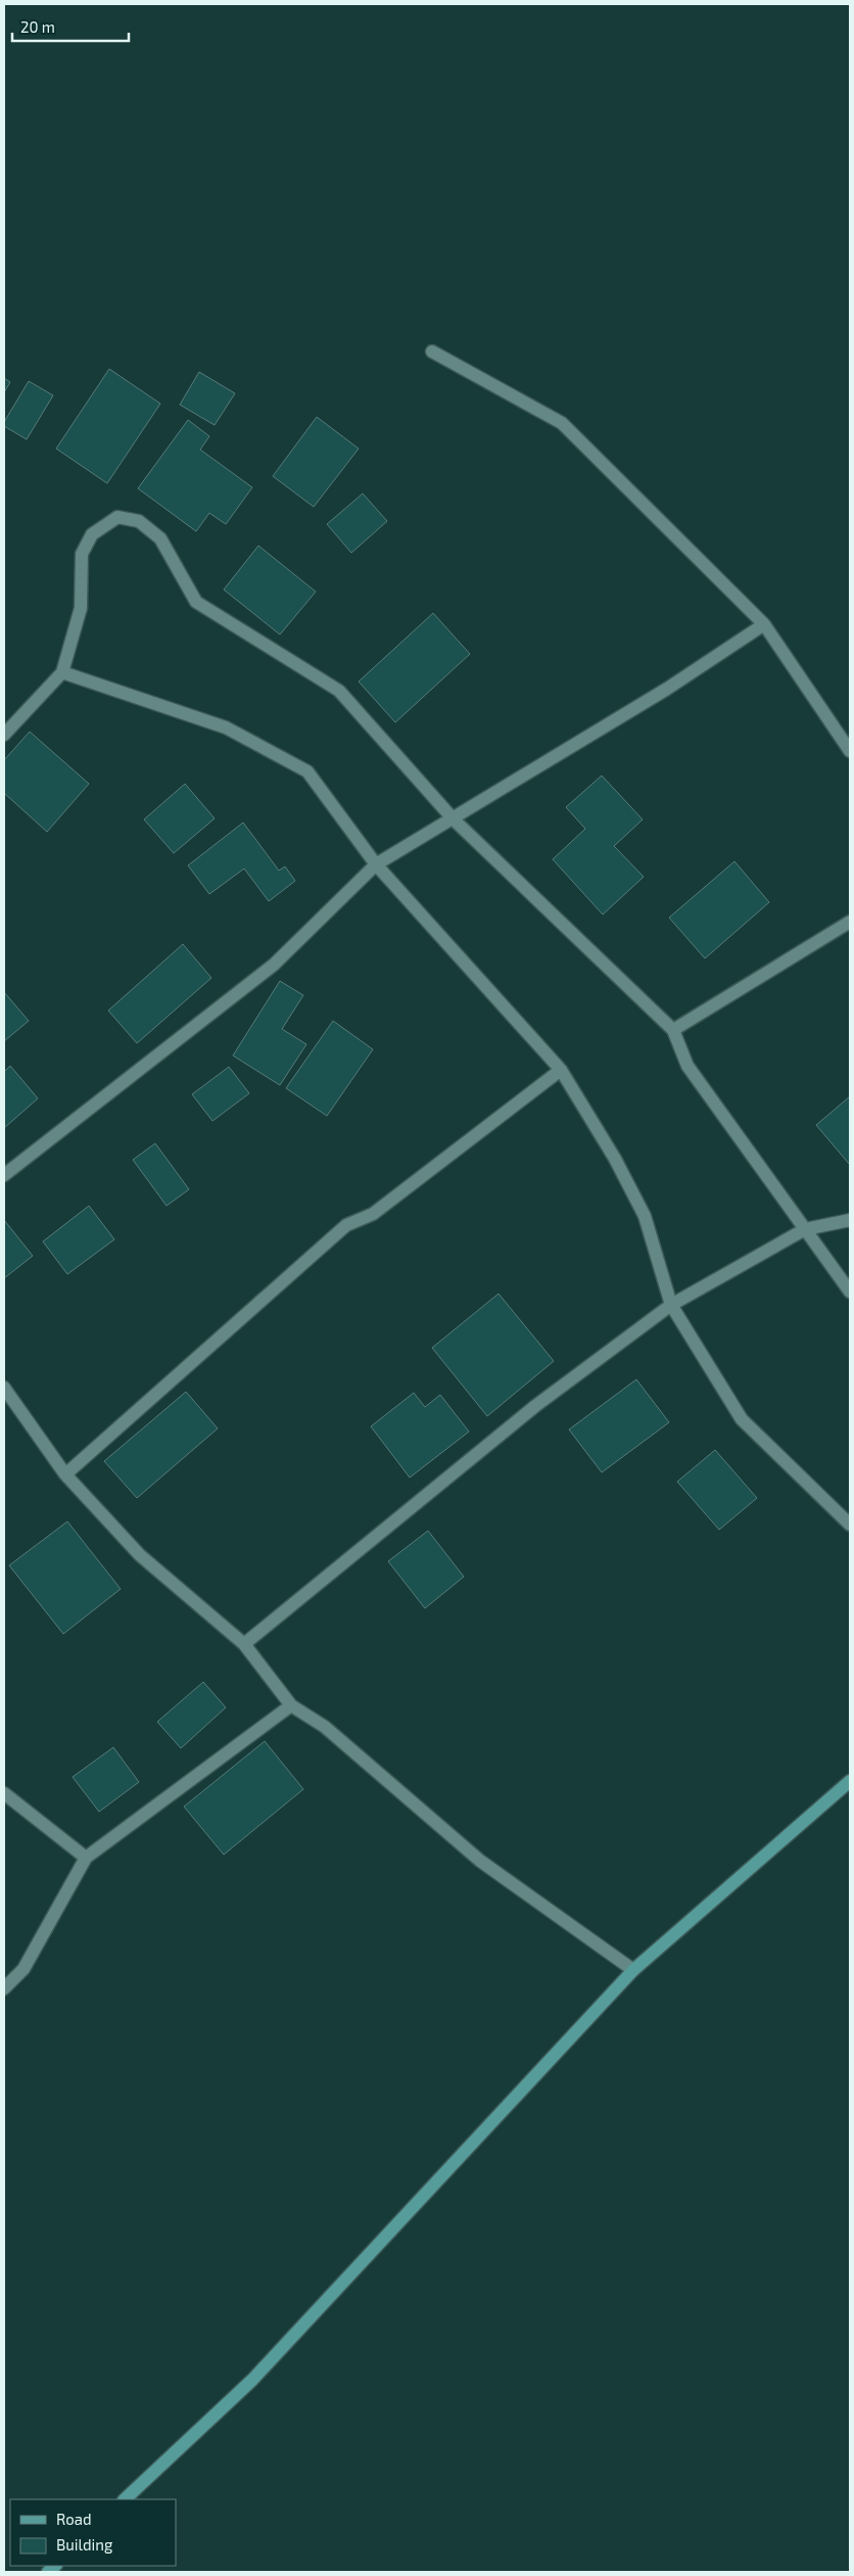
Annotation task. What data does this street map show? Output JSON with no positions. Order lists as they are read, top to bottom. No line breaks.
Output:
{"legend":["Road","Building"],"scale_bar":"20 m"}
